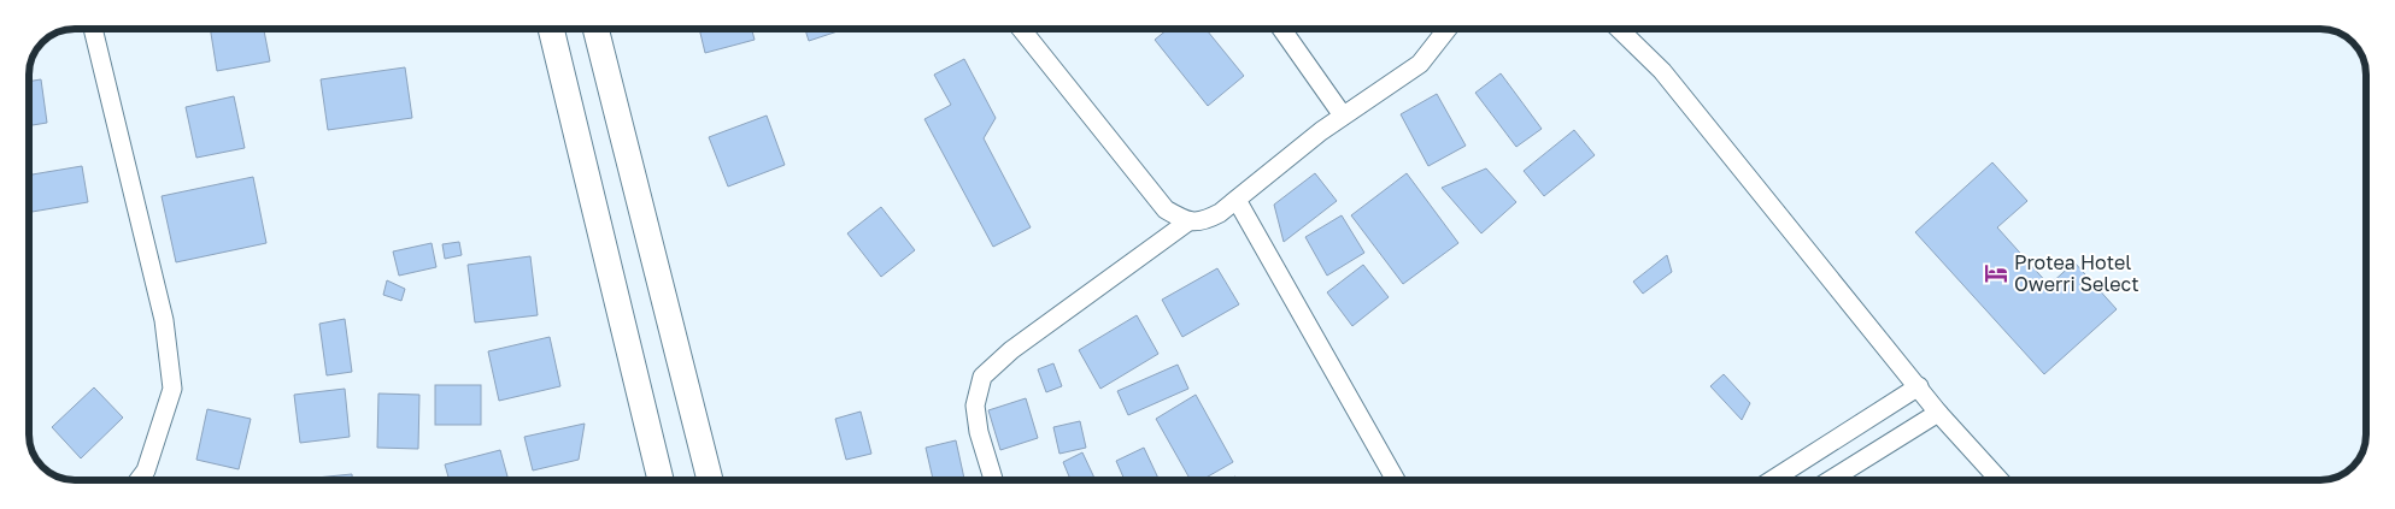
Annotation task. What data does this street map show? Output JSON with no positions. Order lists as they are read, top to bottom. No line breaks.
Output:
{"places":{"hotel":["Protea Hotel Owerri Select"]}}
